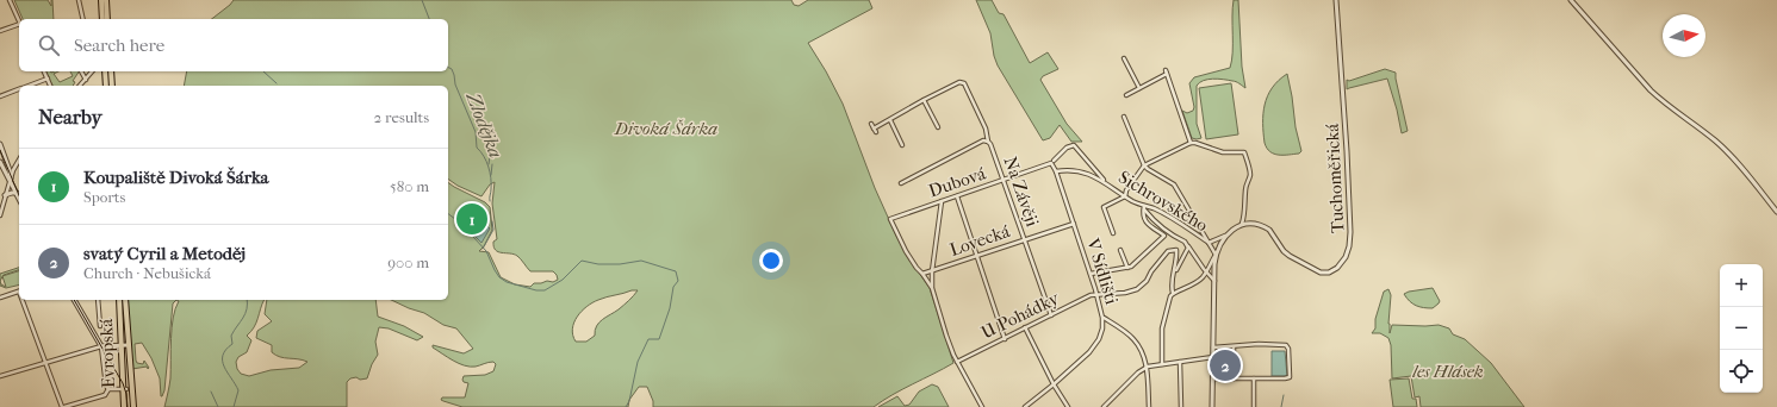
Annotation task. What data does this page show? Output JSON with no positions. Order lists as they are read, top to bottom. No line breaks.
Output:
{"streets":{"main road":["Evropská"],"street":["Tuchoměřická","Dubová","Na Závěji","Sichrovského","Lovecká","V Sídlišti","U Pohádky"]},"crossings":[["Dubová","Na Závěji"],["Dubová","Sichrovského"],["Dubová","Lovecká"],["Dubová","V Sídlišti"],["Na Závěji","Lovecká"],["Na Závěji","U Pohádky"],["Sichrovského","V Sídlišti"],["Lovecká","V Sídlišti"],["V Sídlišti","U Pohádky"]],"water":["Zlodějka"],"parks":["Divoká Šárka","les Hlásek"],"north":"right","page":{"search":"Search here","heading":["Nearby","2 results"],"list":[{"mark":"1","name":"Koupaliště Divoká Šárka","note":"Sports","value":"580 m"},{"mark":"2","name":"svatý Cyril a Metoděj","note":"Church · Nebušická","value":"900 m"}],"pins":["1","2"],"map_buttons":["+","−"]}}
